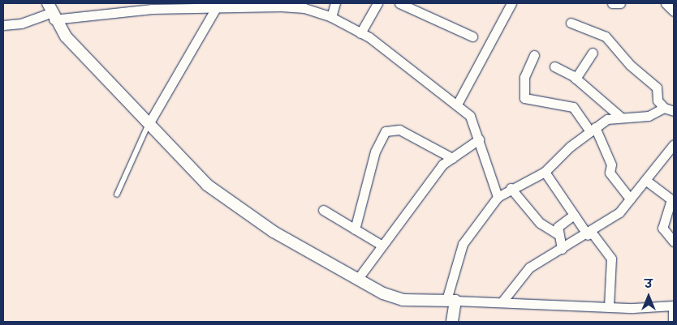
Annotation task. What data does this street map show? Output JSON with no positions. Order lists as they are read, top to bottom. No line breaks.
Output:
{"north":"top"}
